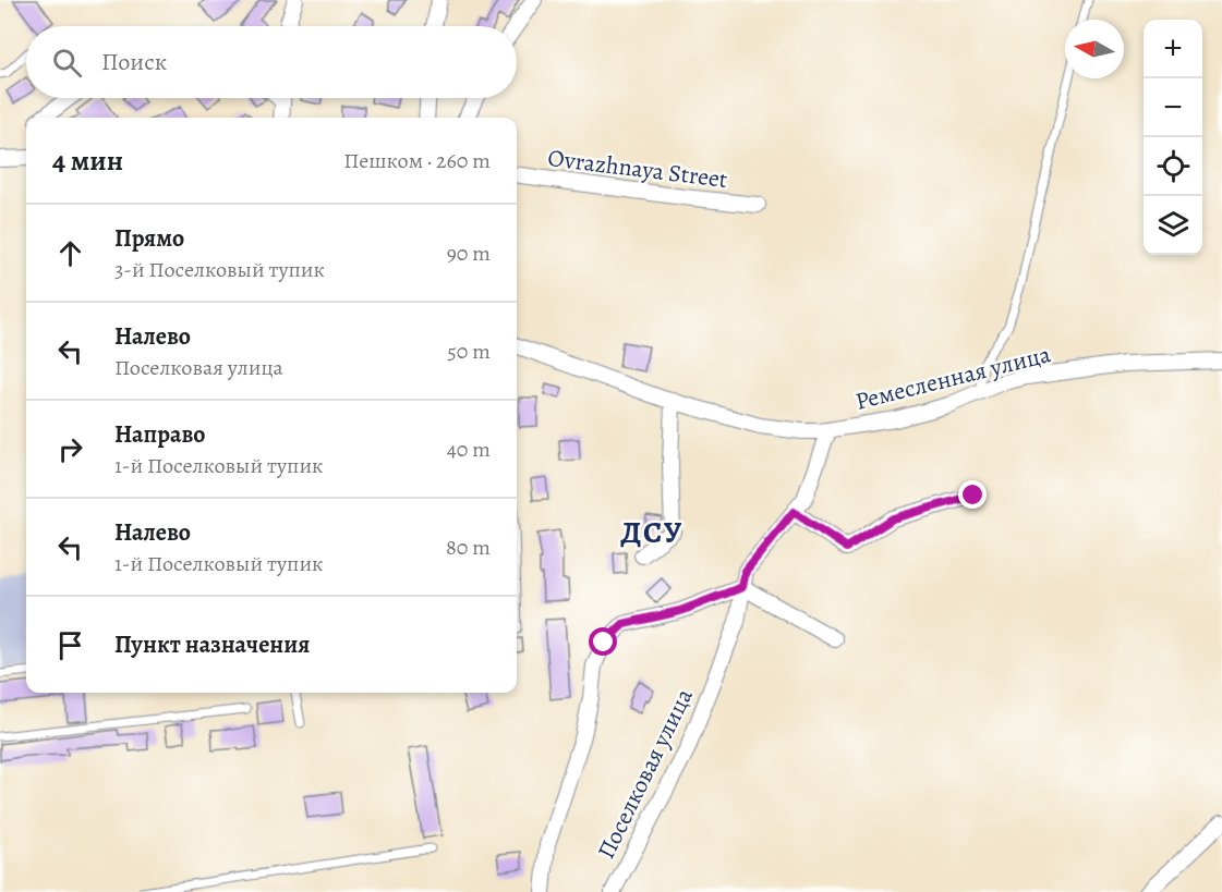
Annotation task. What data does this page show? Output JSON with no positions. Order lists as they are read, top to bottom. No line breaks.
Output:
{"streets":{"street":["Ovrazhnaya Street","Ремесленная улица","Поселковая улица"]},"crossings":[["Ремесленная улица","Поселковая улица"]],"districts":["ДСУ"],"north":"left","page":{"map_buttons":["+","−"],"search":"Поиск","heading":["4 мин","Пешком · 260 m"],"list":[["Прямо","3-й Поселковый тупик","90 m"],["Налево","Поселковая улица","50 m"],["Направо","1-й Поселковый тупик","40 m"],["Налево","1-й Поселковый тупик","80 m"],"Пункт назначения"]}}
